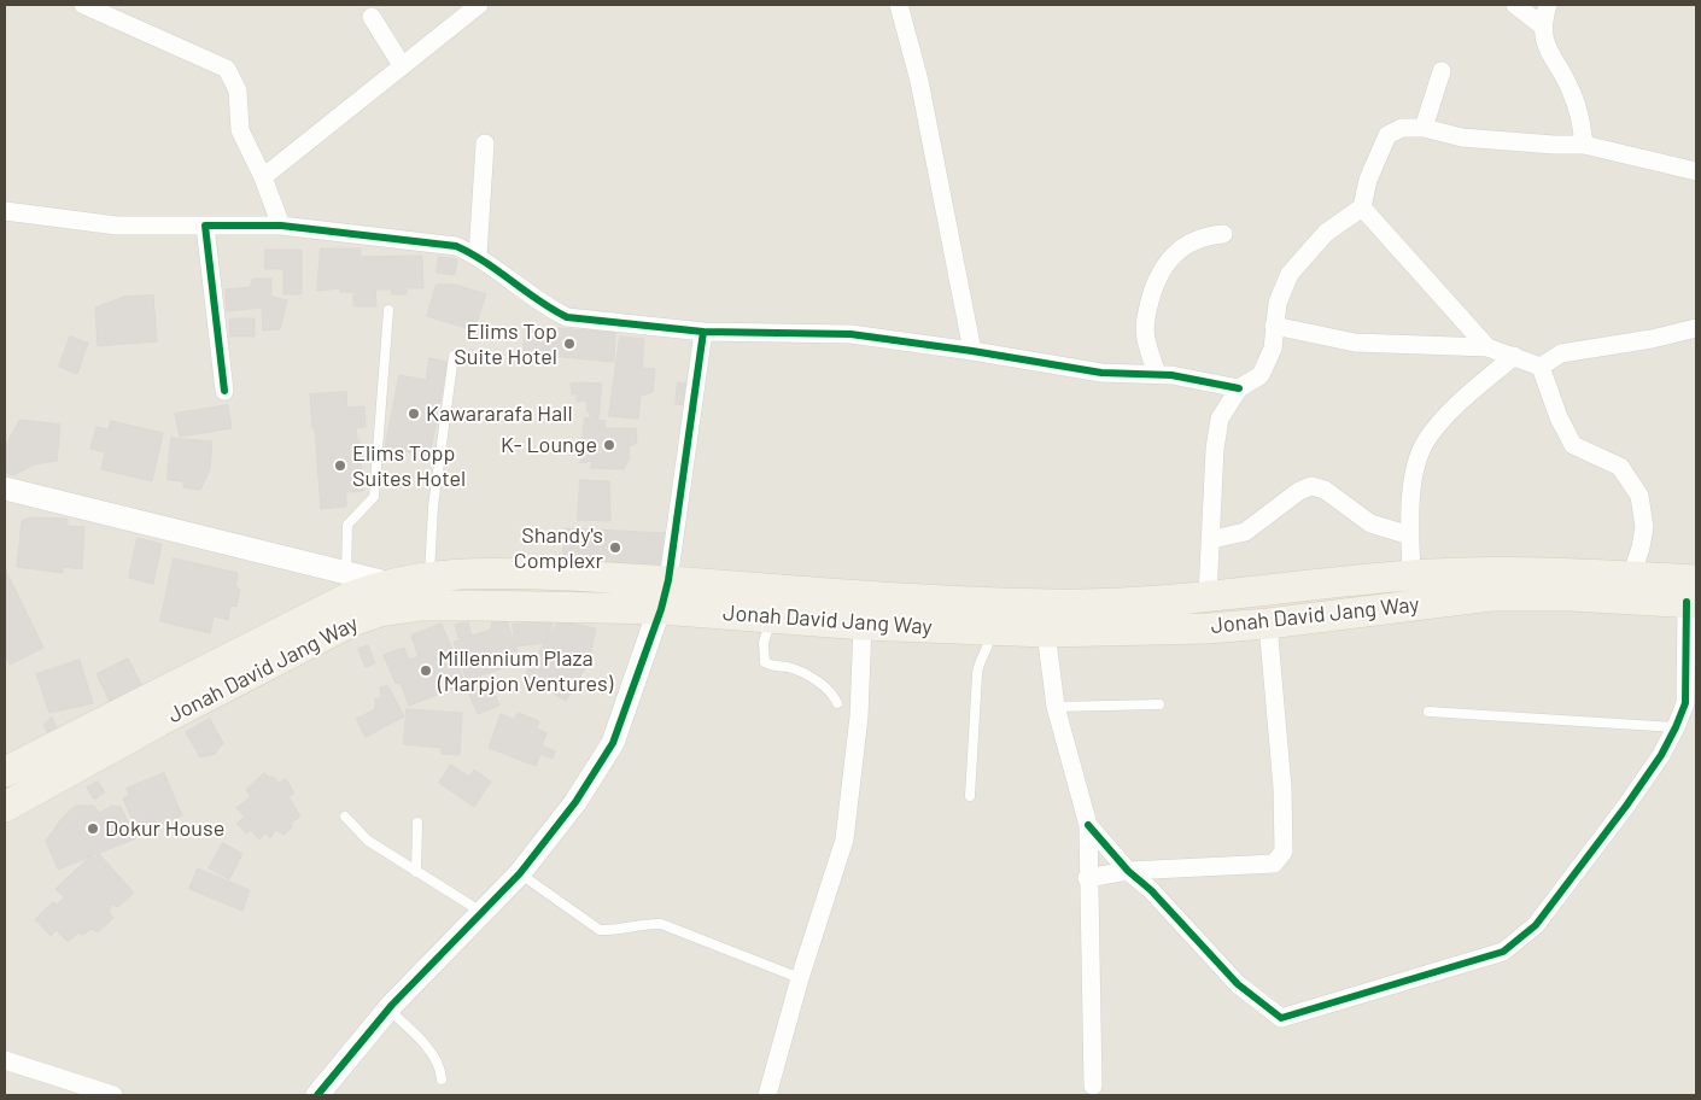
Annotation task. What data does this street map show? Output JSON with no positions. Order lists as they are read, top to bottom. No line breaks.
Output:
{"streets":{"main road":["Jonah David Jang Way"]},"places":["Elims Top Suite Hotel","Kawararafa Hall","K- Lounge","Elims Topp Suites Hotel","Shandy's Complexr","Millennium Plaza (Marpjon Ventures)","Dokur House"]}
